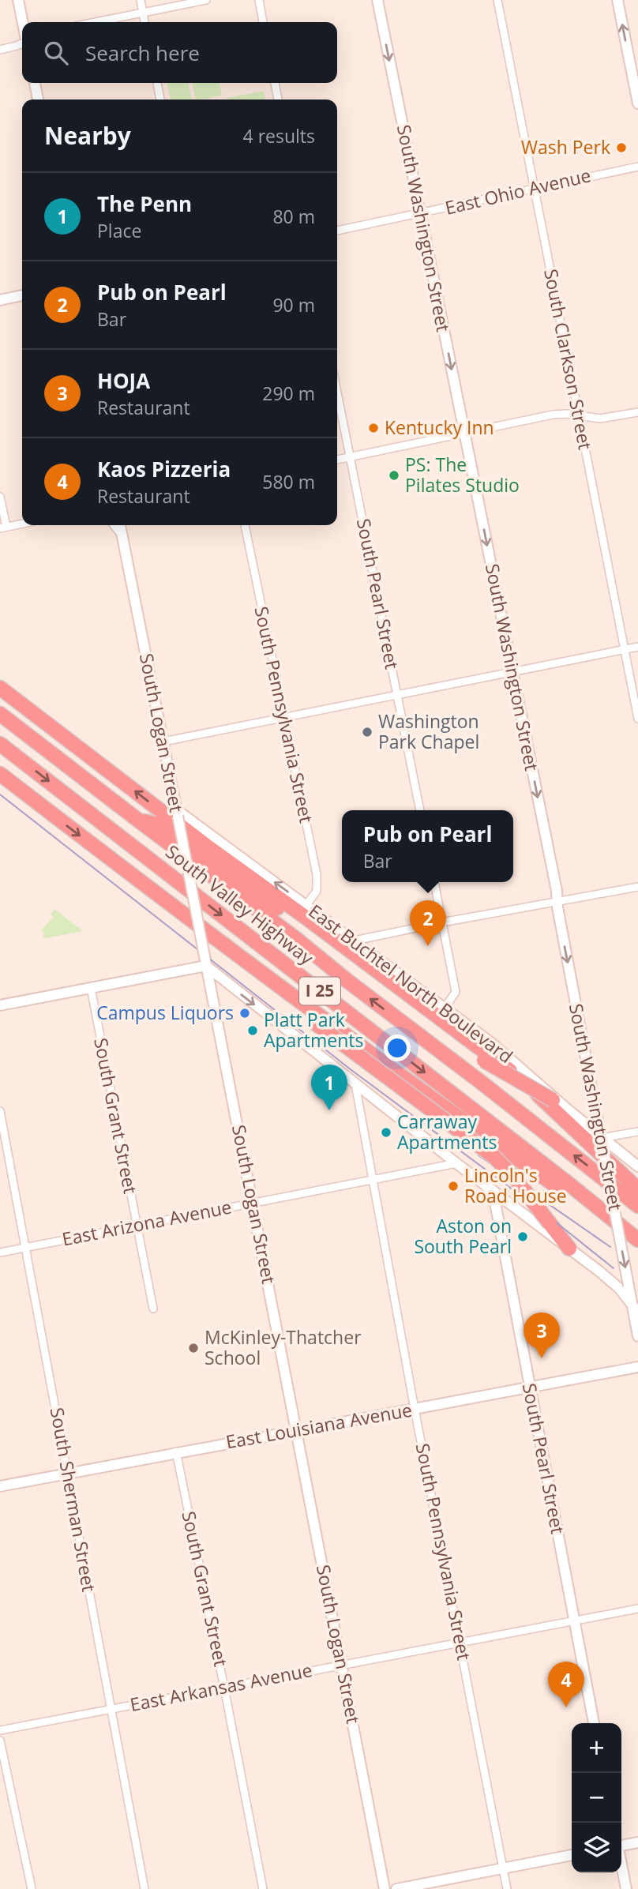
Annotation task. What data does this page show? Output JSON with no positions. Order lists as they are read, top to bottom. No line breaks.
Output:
{"streets":{"highway":["South Valley Highway","I 25"],"street":["East Ohio Avenue","South Washington Street","South Clarkson Street","South Pearl Street","South Pennsylvania Street","South Logan Street","East Buchtel North Boulevard","South Grant Street","East Arizona Avenue","East Louisiana Avenue","South Sherman Street","East Arkansas Avenue"]},"crossings":[["East Ohio Avenue","South Washington Street"],["East Ohio Avenue","South Clarkson Street"],["South Washington Street","East Buchtel North Boulevard"],["South Pearl Street","East Louisiana Avenue"],["South Pearl Street","East Arkansas Avenue"],["South Pennsylvania Street","East Buchtel North Boulevard"],["South Pennsylvania Street","East Arizona Avenue"],["South Pennsylvania Street","East Louisiana Avenue"],["South Pennsylvania Street","East Arkansas Avenue"],["South Logan Street","East Buchtel North Boulevard"],["South Logan Street","East Arizona Avenue"],["South Logan Street","East Louisiana Avenue"],["South Logan Street","East Arkansas Avenue"],["South Grant Street","East Arizona Avenue"],["South Grant Street","East Louisiana Avenue"],["South Grant Street","East Arkansas Avenue"],["East Arizona Avenue","South Sherman Street"],["East Louisiana Avenue","South Sherman Street"],["South Sherman Street","East Arkansas Avenue"]],"one_way":["South Washington Street"],"places":["Wash Perk","Kentucky Inn","PS: The Pilates Studio","Washington Park Chapel","Campus Liquors","Platt Park Apartments","Carraway Apartments","Lincoln's Road House","Aston on South Pearl","McKinley-Thatcher School"],"page":{"search":"Search here","heading":["Nearby","4 results"],"list":[{"mark":"1","name":"The Penn","note":"Place","value":"80 m"},{"mark":"2","name":"Pub on Pearl","note":"Bar","value":"90 m"},{"mark":"3","name":"HOJA","note":"Restaurant","value":"290 m"},{"mark":"4","name":"Kaos Pizzeria","note":"Restaurant","value":"580 m"}],"popup":["Pub on Pearl","Bar"],"pins":["2","1","3","4"],"map_buttons":["+","−"]}}
